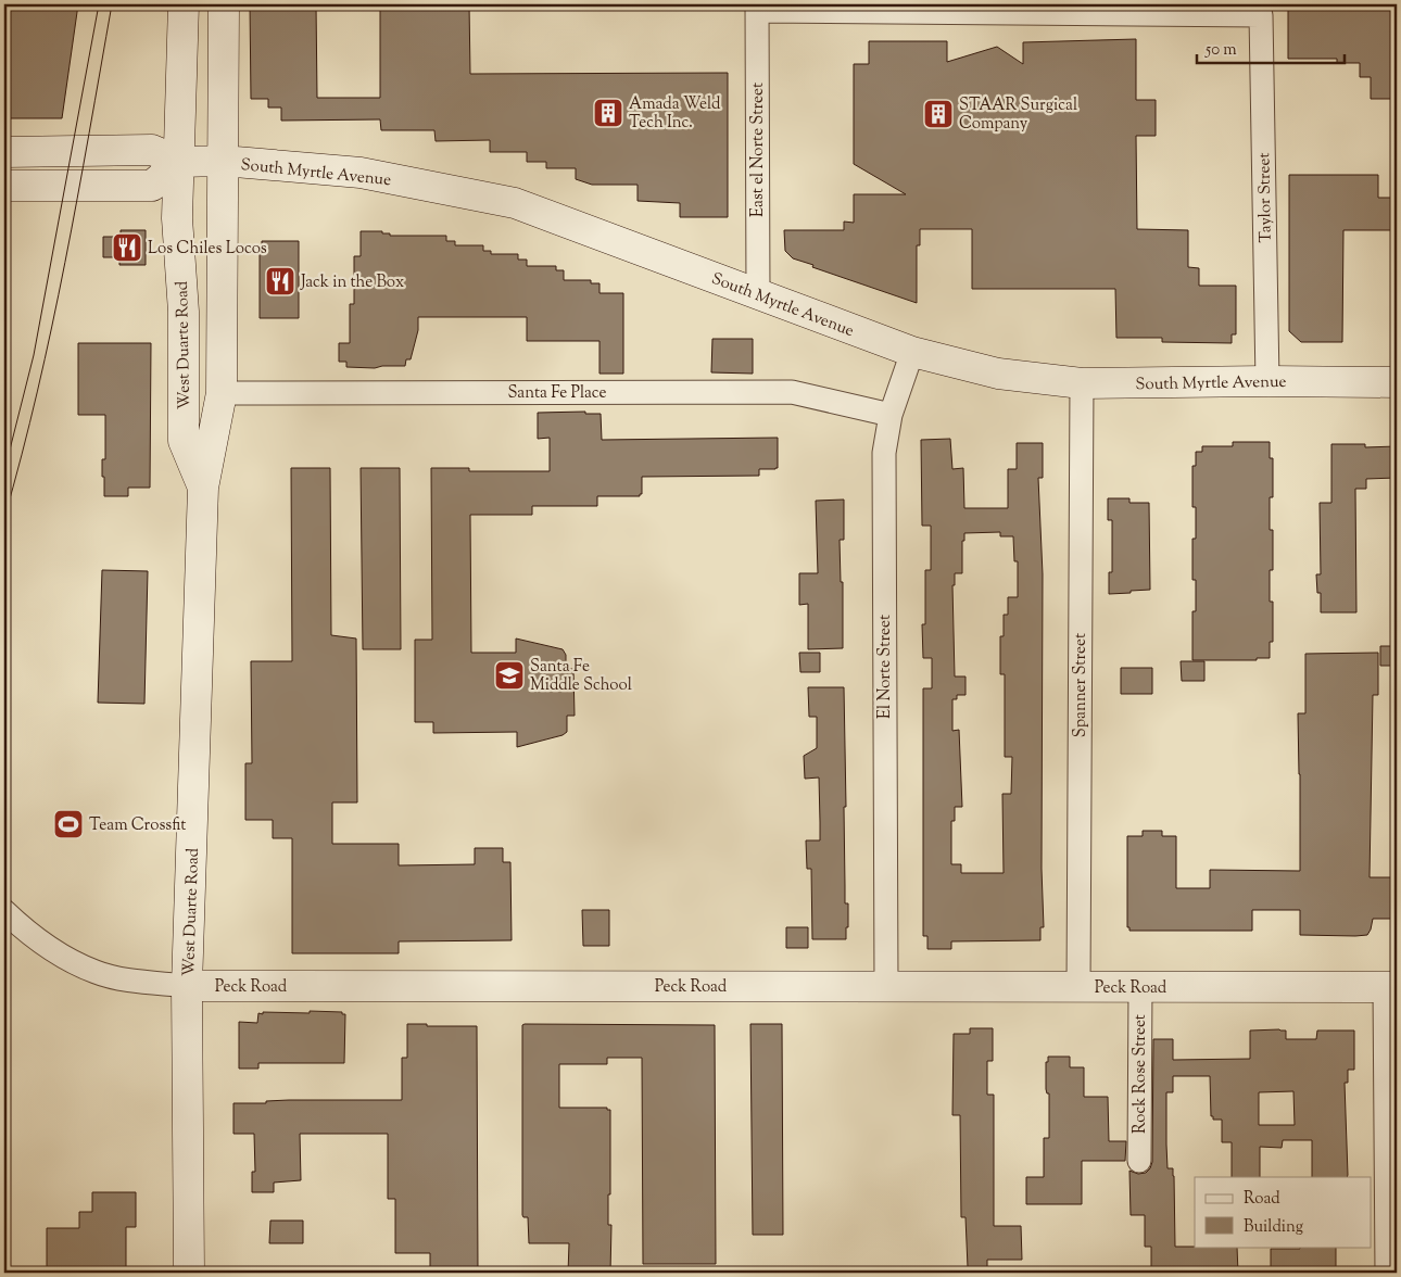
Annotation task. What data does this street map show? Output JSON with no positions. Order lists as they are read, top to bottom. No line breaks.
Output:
{"streets":{"main road":["South Myrtle Avenue","West Duarte Road","Peck Road"],"street":["East el Norte Street","Taylor Street","Santa Fe Place","El Norte Street","Spanner Street","Rock Rose Street"]},"crossings":[["East el Norte Street","South Myrtle Avenue"],["East el Norte Street","Taylor Street"],["South Myrtle Avenue","Taylor Street"],["South Myrtle Avenue","West Duarte Road"],["South Myrtle Avenue","El Norte Street"],["South Myrtle Avenue","Spanner Street"],["West Duarte Road","Santa Fe Place"],["West Duarte Road","Peck Road"],["Santa Fe Place","El Norte Street"],["El Norte Street","Peck Road"],["Spanner Street","Peck Road"],["Peck Road","Rock Rose Street"]],"places":{"building":["Amada Weld Tech Inc.","STAAR Surgical Company"],"restaurant":["Los Chiles Locos","Jack in the Box"],"school or university":["Santa Fe Middle School"],"sports":["Team Crossfit"]},"legend":["Road","Building"],"scale_bar":"50 m"}
